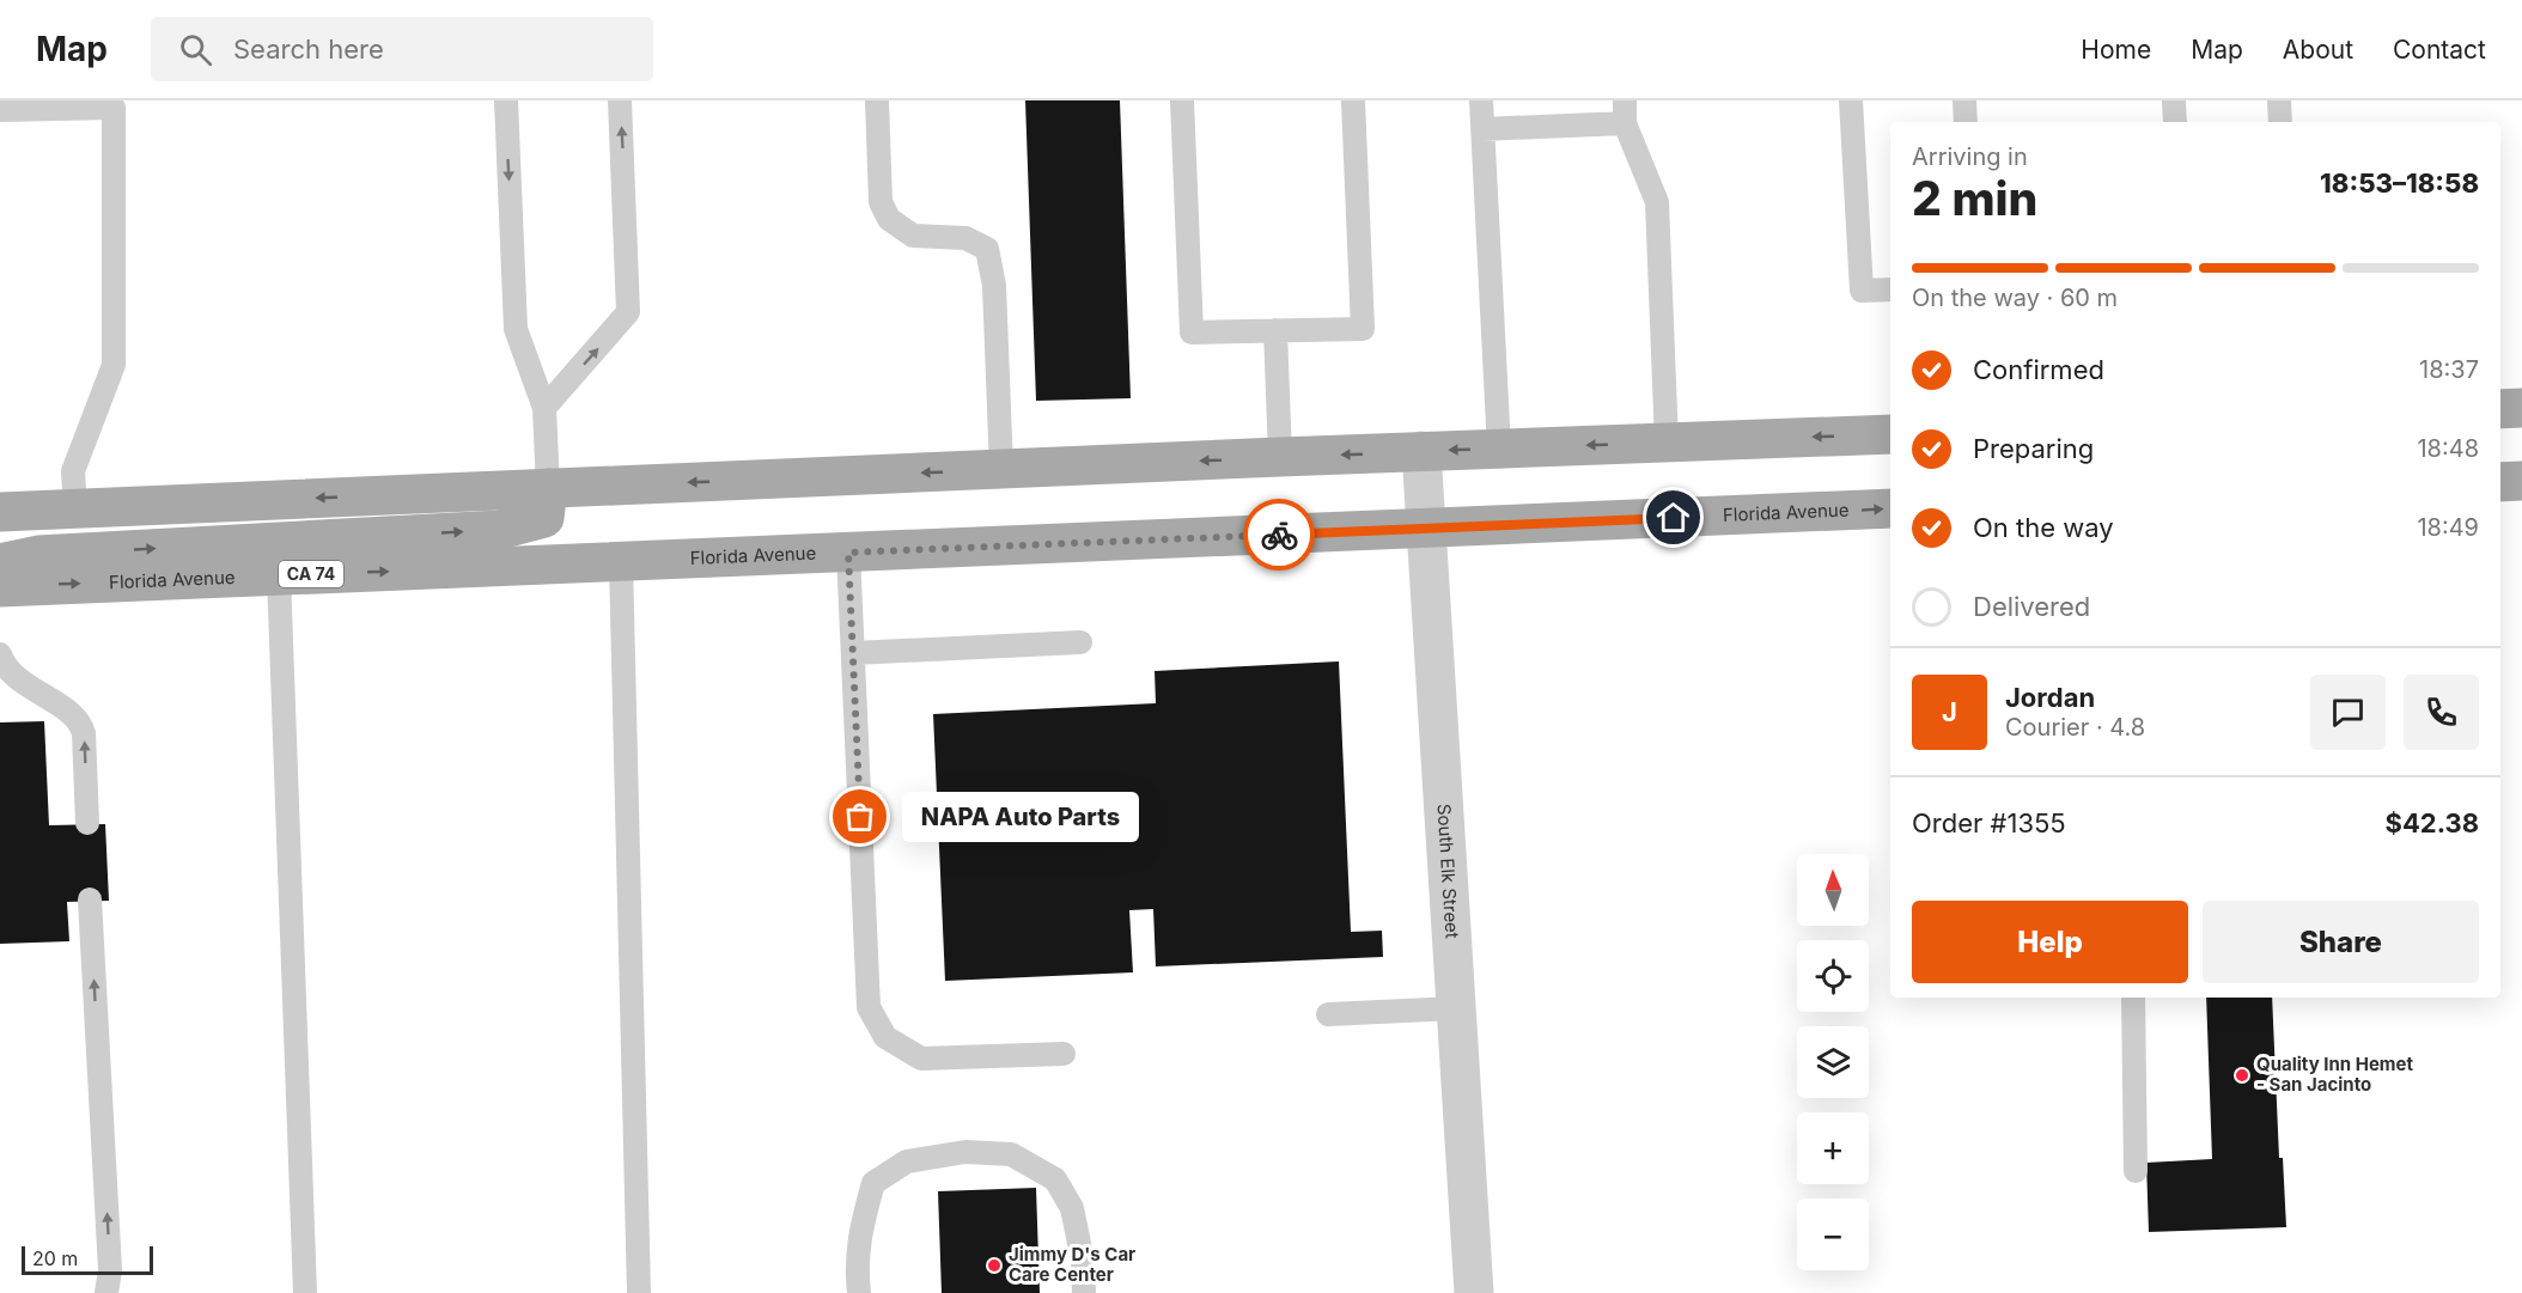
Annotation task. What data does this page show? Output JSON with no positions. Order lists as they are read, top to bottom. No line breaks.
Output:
{"streets":{"main road":["Florida Avenue","CA 74"],"street":["South Elk Street"]},"crossings":[["Florida Avenue","South Elk Street"]],"places":["NAPA Auto Parts","Quality Inn Hemet - San Jacinto","Jimmy D's Car Care Center"],"scale_bar":"20 m","north":"top","page":{"header":"Map","search":"Search here","nav":["Home","Map","About","Contact"],"heading":["2 min","Arriving in","18:53–18:58"],"panel":["Jordan","Courier · 4.8","Order #1355","$42.38"],"bar":"On the way · 60 m","list":[["Confirmed","18:37"],["Preparing","18:48"],["On the way","18:49"],"Delivered"],"round":"J","bubble":"NAPA Auto Parts","map_buttons":["+","−"],"buttons":["Help","Share"],"scale":"20 m"}}
